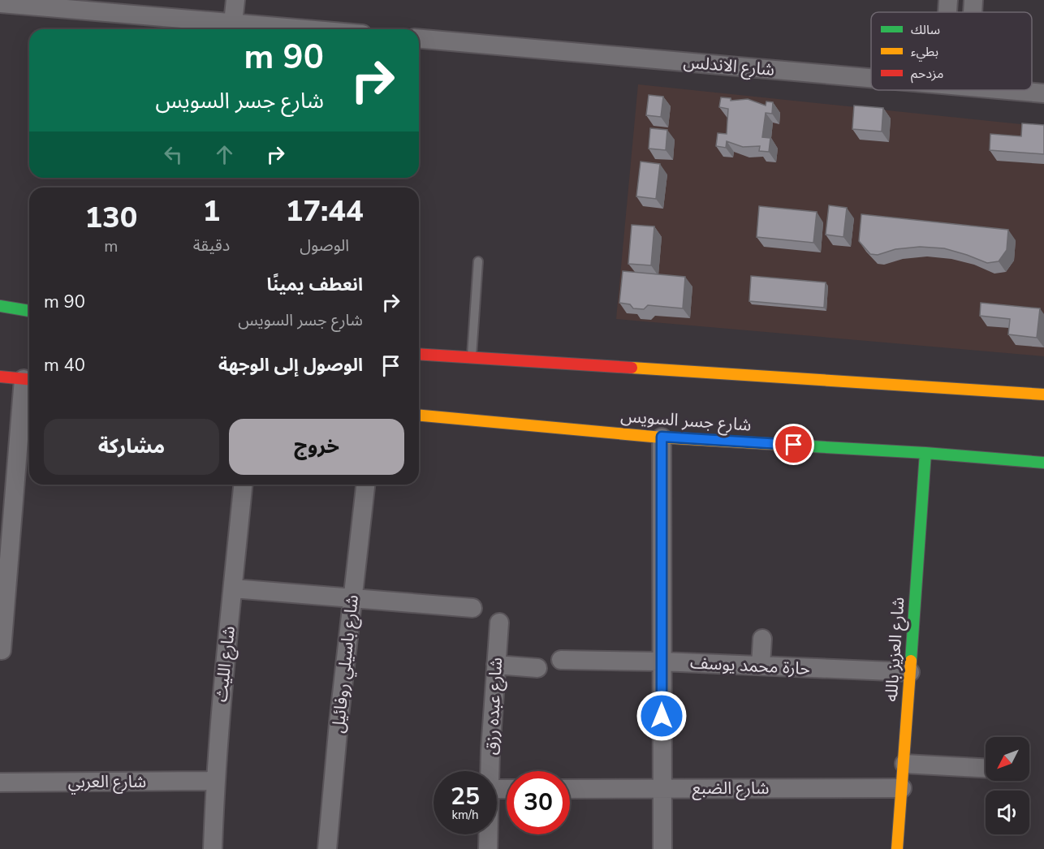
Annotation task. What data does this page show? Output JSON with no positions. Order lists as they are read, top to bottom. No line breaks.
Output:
{"streets":{"main road":["شارع جسر السويس","شارع العزيز بالله"],"street":["شارع الاندلس","شارع الليث","شارع باسيلي روفائيل","حارة محمد يوسف","شارع عبده رزق","شارع العربي","شارع الضبع"]},"crossings":[["شارع جسر السويس","شارع العزيز بالله"],["شارع العزيز بالله","حارة محمد يوسف"],["شارع العزيز بالله","شارع الضبع"],["شارع الليث","شارع العربي"]],"legend":["سالك","بطيء","مزدحم"],"north":"bottom left","page":{"turn":["90 m","شارع جسر السويس"],"eta":["17:44","الوصول","1","دقيقة","130","m"],"list":[{"name":"انعطف يمينًا","note":"شارع جسر السويس","value":"90 m"},{"name":"الوصول إلى الوجهة","value":"40 m"}],"buttons":["خروج","مشاركة"],"speed":"25 km/h","limit":"30"}}
